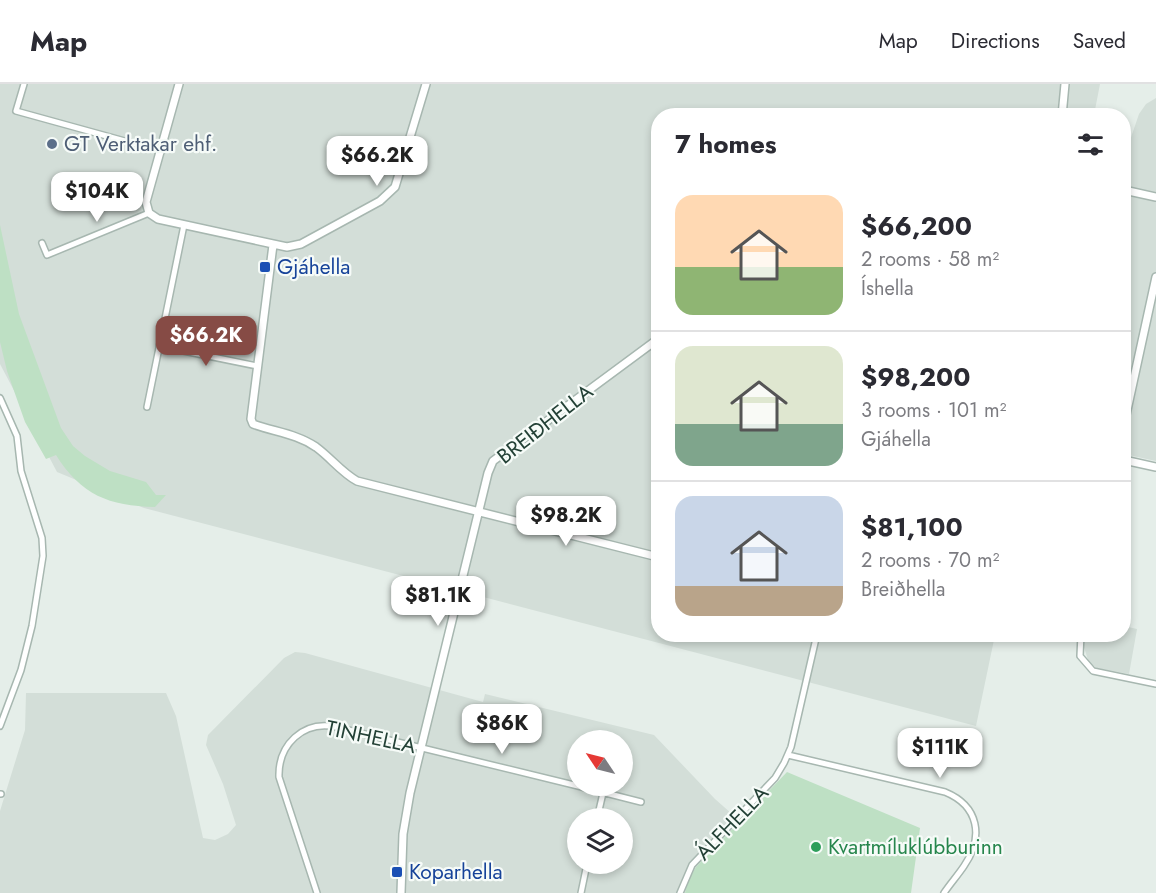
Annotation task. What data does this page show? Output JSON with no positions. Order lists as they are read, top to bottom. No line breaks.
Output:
{"streets":{"street":["BREIÐHELLA","TINHELLA","ÁLFHELLA"]},"crossings":[["BREIÐHELLA","TINHELLA"]],"places":{"other":["GT Verktakar ehf.","Kvartmíluklúbburinn"],"transit":["Gjáhella","Koparhella"]},"north":"top left","page":{"header":"Map","nav":["Map","Directions","Saved"],"heading":"7 homes","price":["$66.2K","$104K","$66.2K","$98.2K","$81.1K","$86K","$111K"],"list":[{"name":"$66,200","note":"2 rooms · 58 m² · Íshella"},{"name":"$98,200","note":"3 rooms · 101 m² · Gjáhella"},{"name":"$81,100","note":"2 rooms · 70 m² · Breiðhella"}]}}
